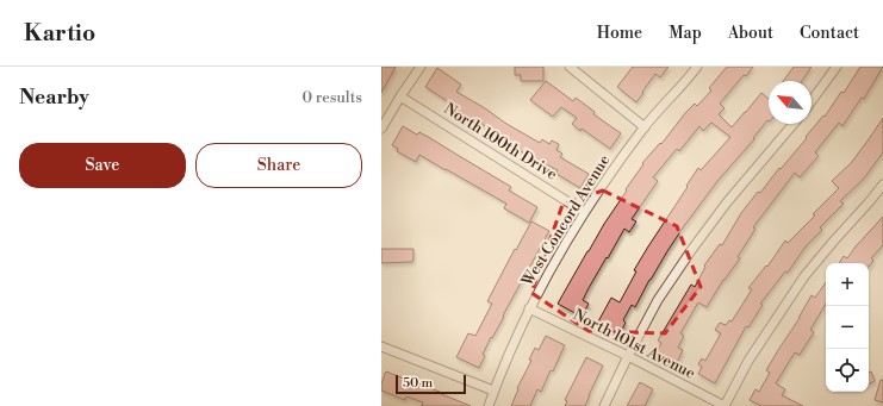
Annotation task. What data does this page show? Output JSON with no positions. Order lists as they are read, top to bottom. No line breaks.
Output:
{"streets":{"street":["North 100th Drive","West Concord Avenue","North 101st Avenue"]},"crossings":[["North 100th Drive","West Concord Avenue"],["West Concord Avenue","North 101st Avenue"]],"scale_bar":"50 m","north":"top left","page":{"header":"Kartio","nav":["Home","Map","About","Contact"],"heading":["Nearby","0 results"],"buttons":["Save","Share"],"map_buttons":["+","−"],"scale":"50 m"}}
